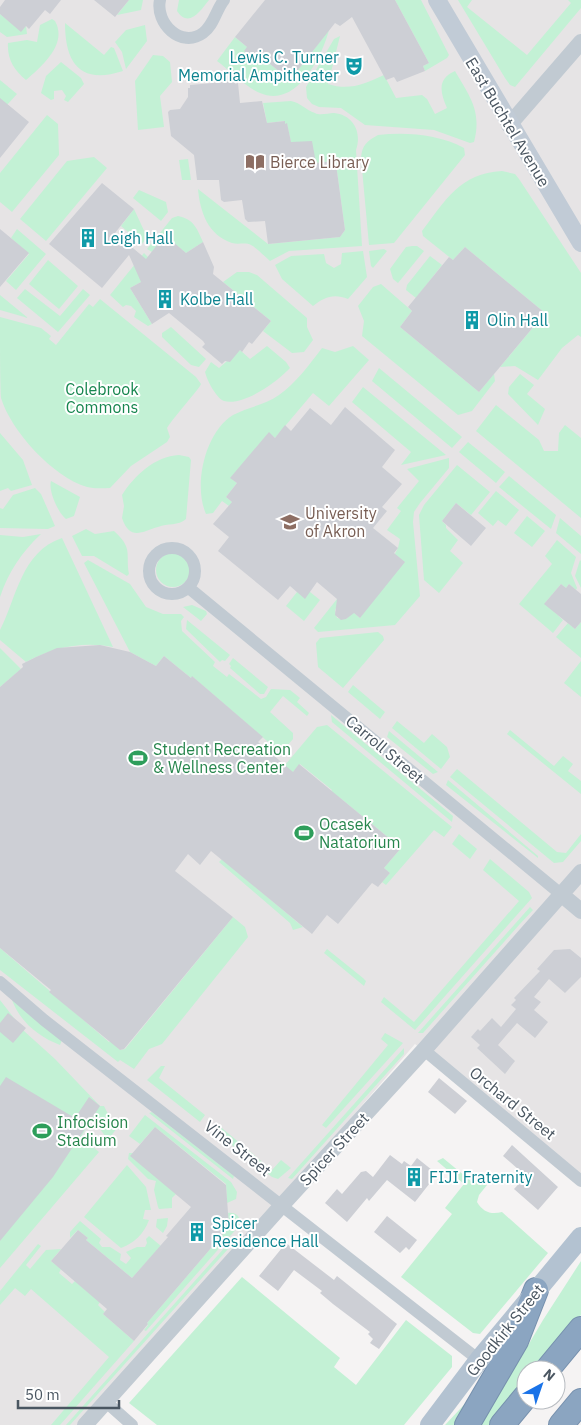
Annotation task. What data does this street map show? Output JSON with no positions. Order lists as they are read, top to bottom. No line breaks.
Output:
{"streets":{"main road":["East Buchtel Avenue","Goodkirk Street"],"street":["Carroll Street","Orchard Street","Vine Street","Spicer Street"]},"crossings":[["Carroll Street","Spicer Street"],["Orchard Street","Spicer Street"],["Vine Street","Spicer Street"],["Vine Street","Goodkirk Street"]],"parks":["Colebrook Commons"],"places":{"theatre":["Lewis C. Turner Memorial Ampitheater"],"library":["Bierce Library"],"building":["Leigh Hall","Kolbe Hall","Olin Hall","FIJI Fraternity","Spicer Residence Hall"],"school or university":["University of Akron"],"sports":["Student Recreation & Wellness Center","Ocasek Natatorium","Infocision Stadium"]},"scale_bar":"50 m","north":"top right"}
